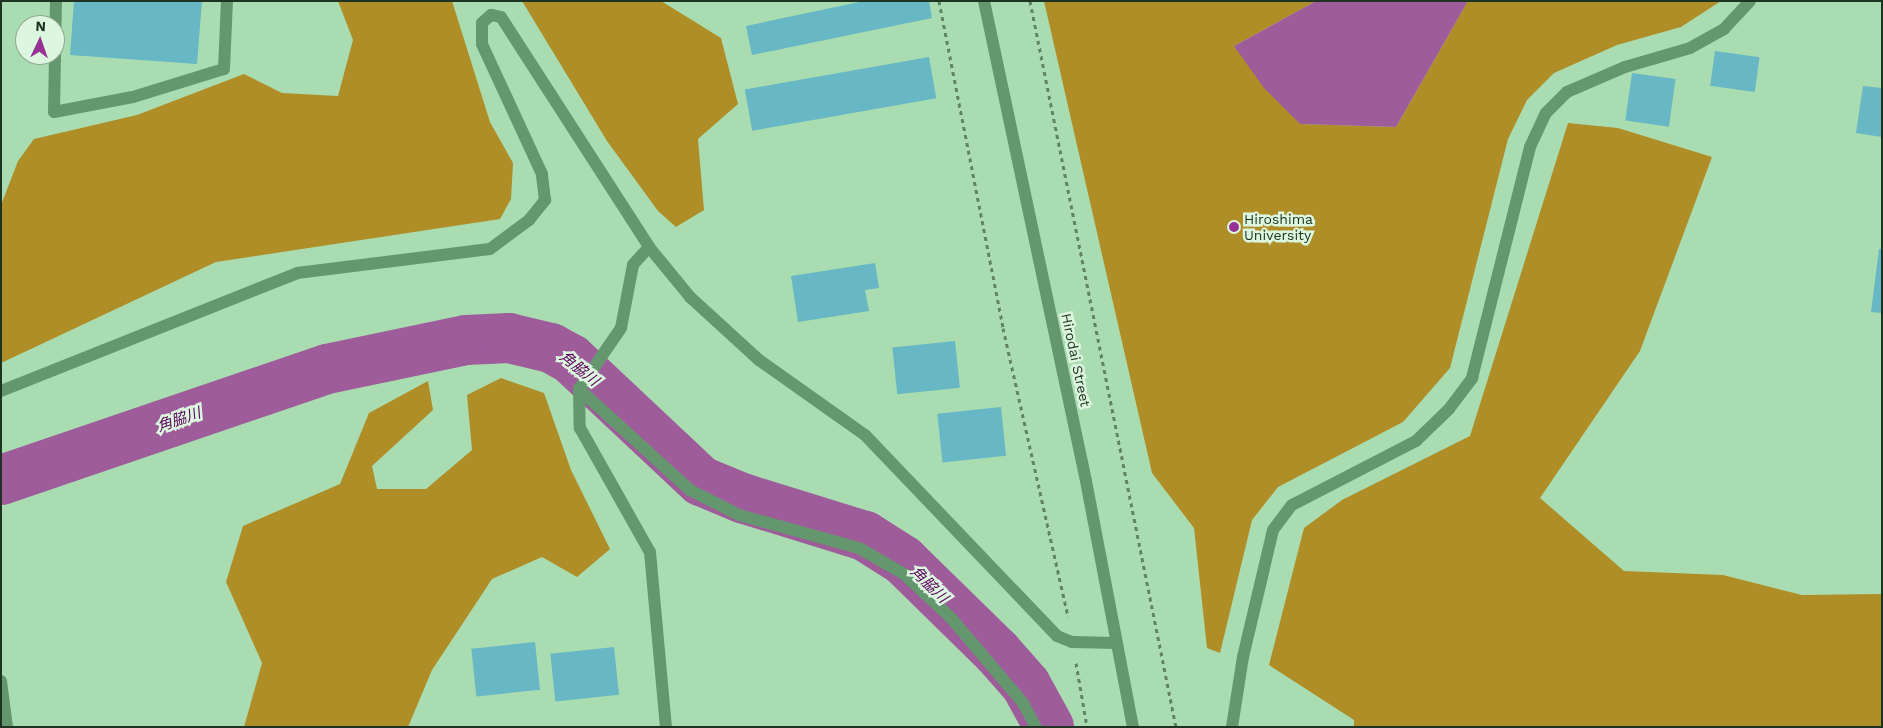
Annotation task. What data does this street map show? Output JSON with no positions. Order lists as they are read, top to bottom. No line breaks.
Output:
{"streets":{"street":["Hirodai Street"]},"water":["角脇川"],"places":["Hiroshima University"],"north":"top"}
